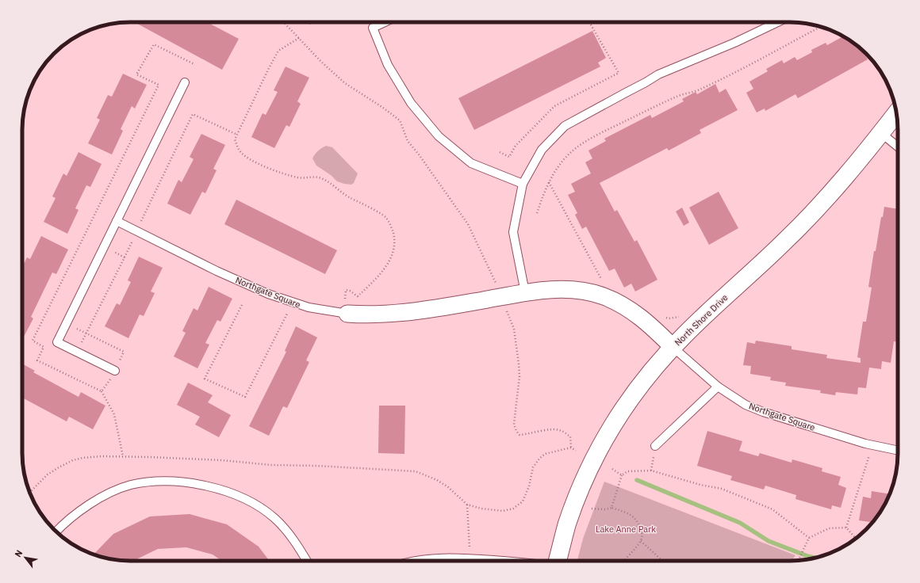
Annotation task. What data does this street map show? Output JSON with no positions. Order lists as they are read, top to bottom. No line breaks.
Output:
{"streets":{"street":["Northgate Square","North Shore Drive"]},"crossings":[["Northgate Square","North Shore Drive"]],"parks":["Lake Anne Park"],"north":"top left"}
